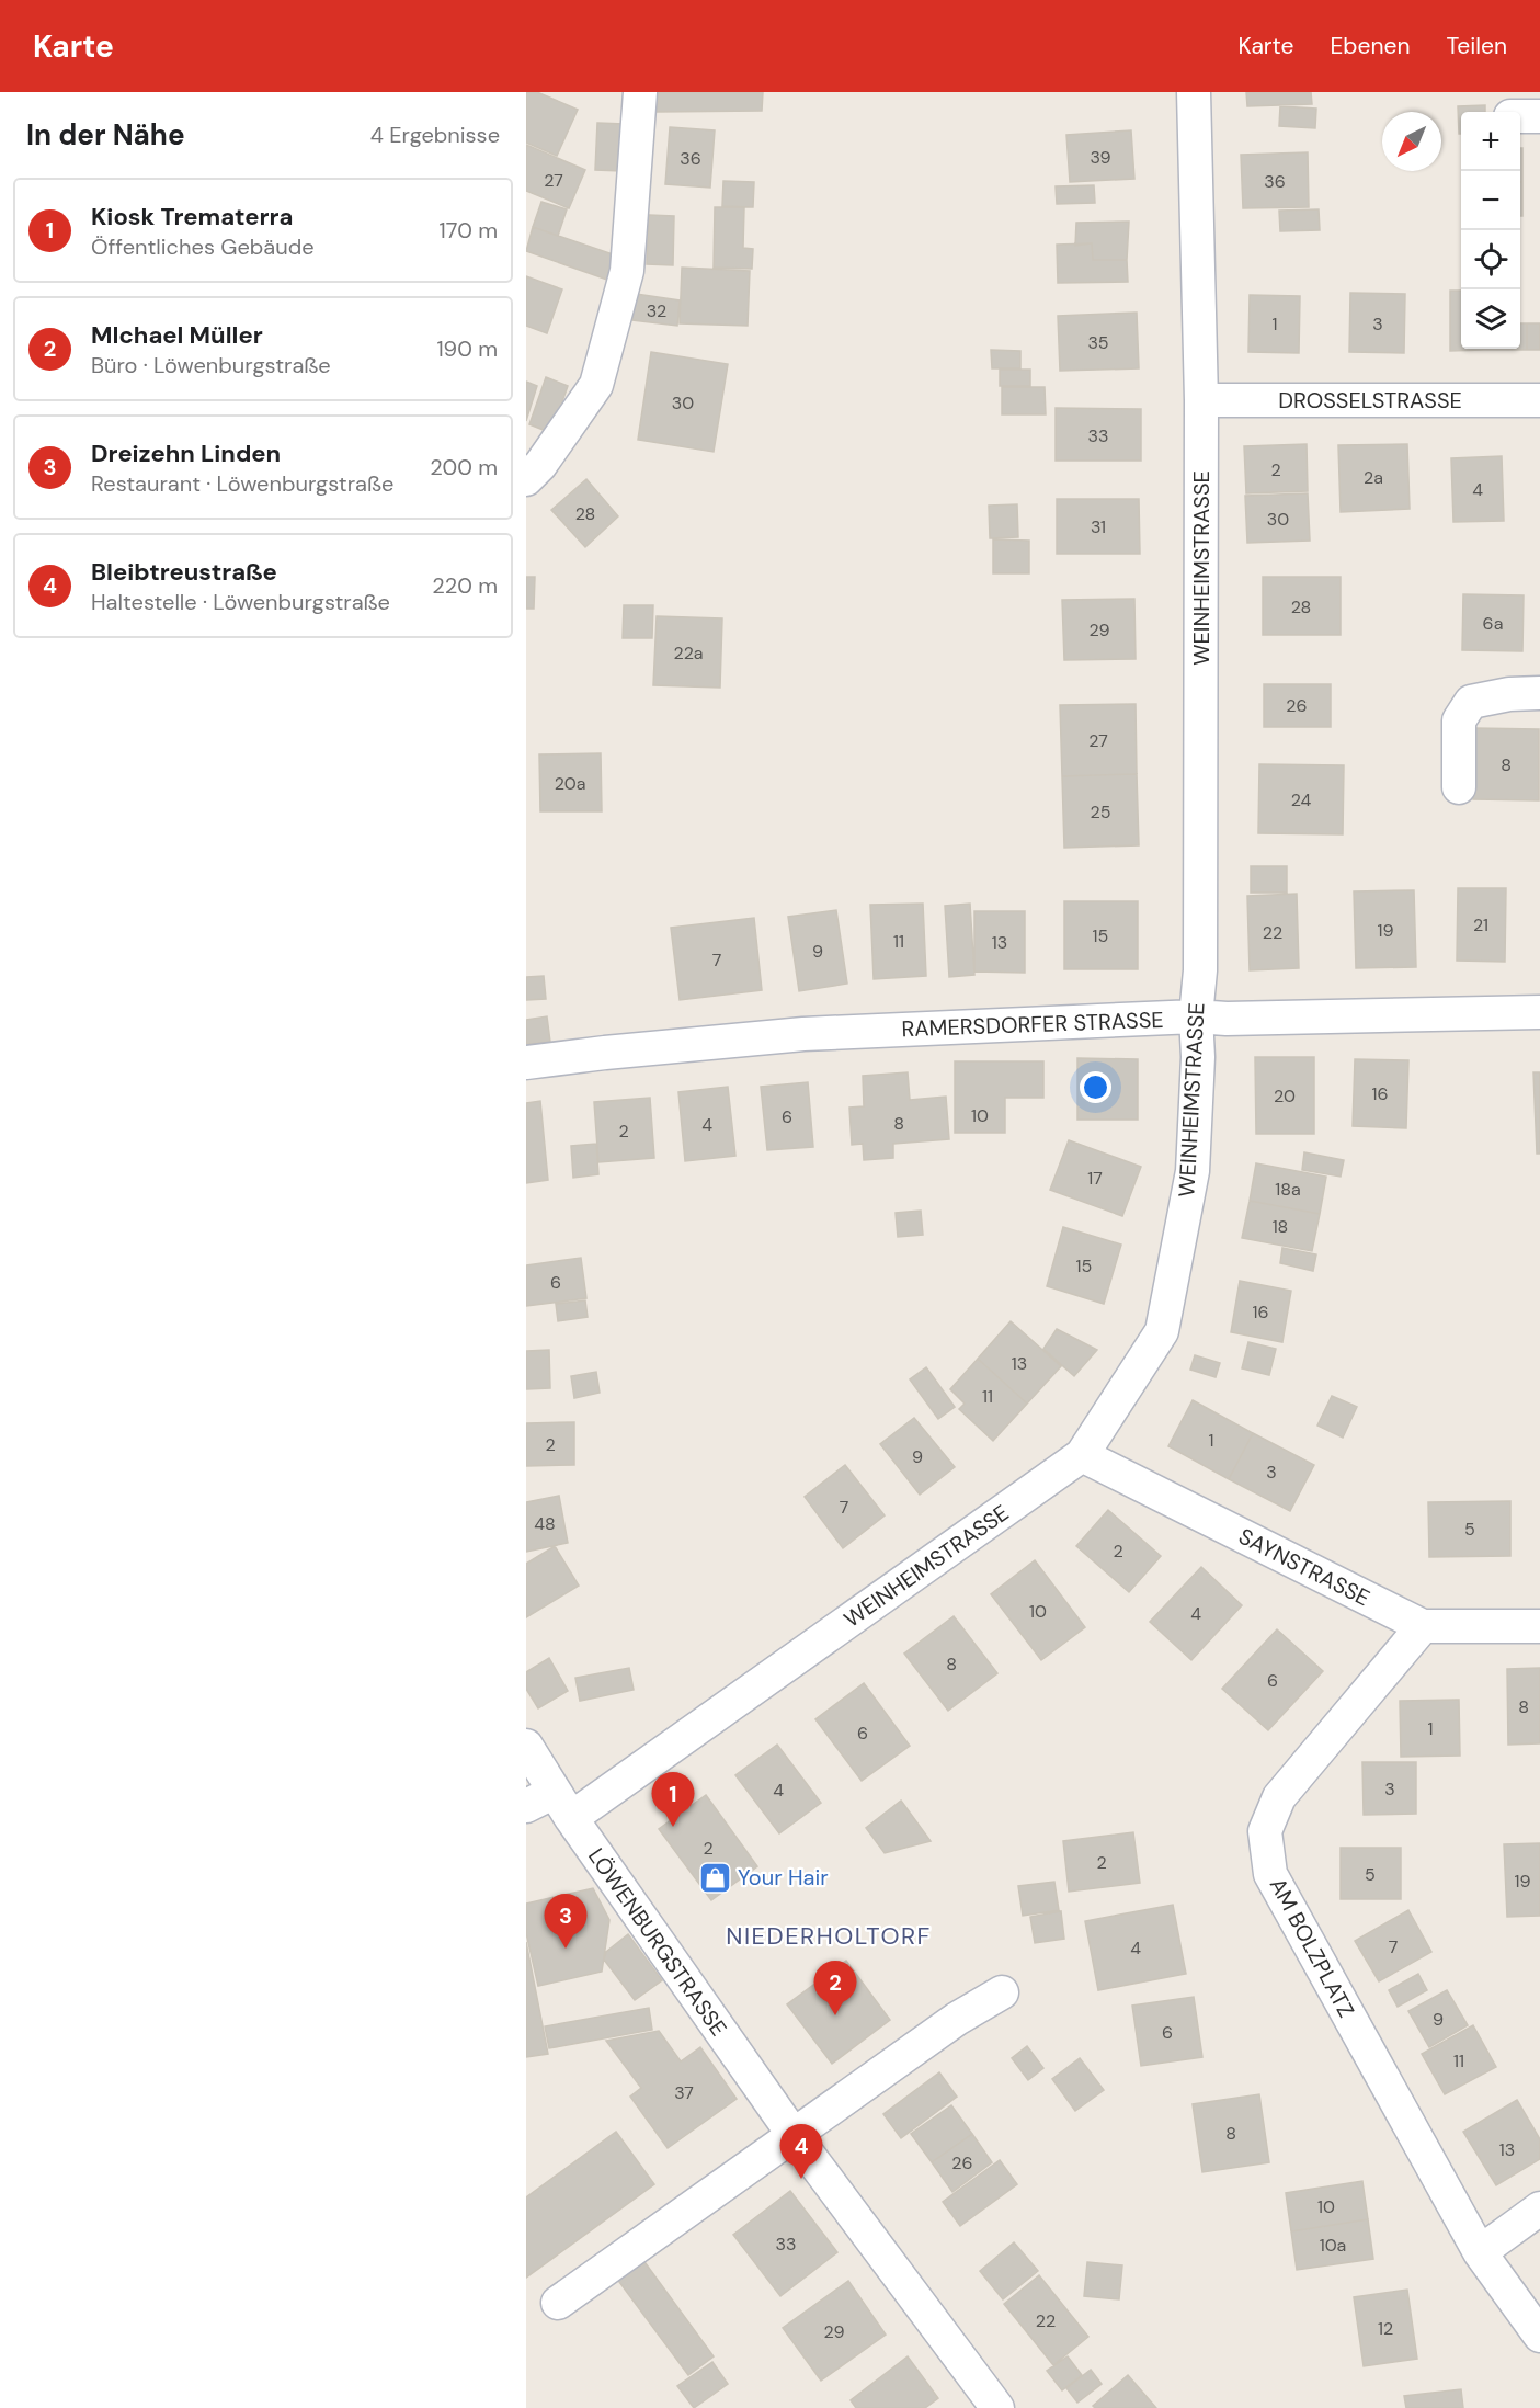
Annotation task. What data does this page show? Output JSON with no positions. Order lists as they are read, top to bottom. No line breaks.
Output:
{"streets":{"street":["DROSSELSTRASSE","WEINHEIMSTRASSE","RAMERSDORFER STRASSE","SAYNSTRASSE","LÖWENBURGSTRASSE","AM BOLZPLATZ"]},"crossings":[["DROSSELSTRASSE","WEINHEIMSTRASSE"],["WEINHEIMSTRASSE","RAMERSDORFER STRASSE"],["WEINHEIMSTRASSE","SAYNSTRASSE"],["WEINHEIMSTRASSE","LÖWENBURGSTRASSE"],["SAYNSTRASSE","AM BOLZPLATZ"]],"districts":["NIEDERHOLTORF"],"places":{"shop":["Your Hair"]},"house_numbers":["39","36","27","36","32","1","3","35","30","33","2","2a","4","28","30","31","28","6a","29","22a","26","27","8","20a","24","25","21","19","22","15","11","13","9","7","16","20","10","6","8","4","2","17","18a","18","15","6","16","13","11","1","2","9","3","7","48","5","2","10","4","8","6","8","1","6","3","4","2","2","5","19","7","4","9","6","11","37","8","13","26","10","33","10a","22","12","29"],"north":"bottom left","page":{"header":"Karte","nav":["Karte","Ebenen","Teilen"],"heading":["In der Nähe","4 Ergebnisse"],"map_buttons":["+","−"],"list":[{"mark":"1","name":"Kiosk Trematerra","note":"Öffentliches Gebäude","value":"170 m"},{"mark":"2","name":"MIchael Müller","note":"Büro · Löwenburgstraße","value":"190 m"},{"mark":"3","name":"Dreizehn Linden","note":"Restaurant · Löwenburgstraße","value":"200 m"},{"mark":"4","name":"Bleibtreustraße","note":"Haltestelle · Löwenburgstraße","value":"220 m"}],"pins":["1","3","2","4"]}}
